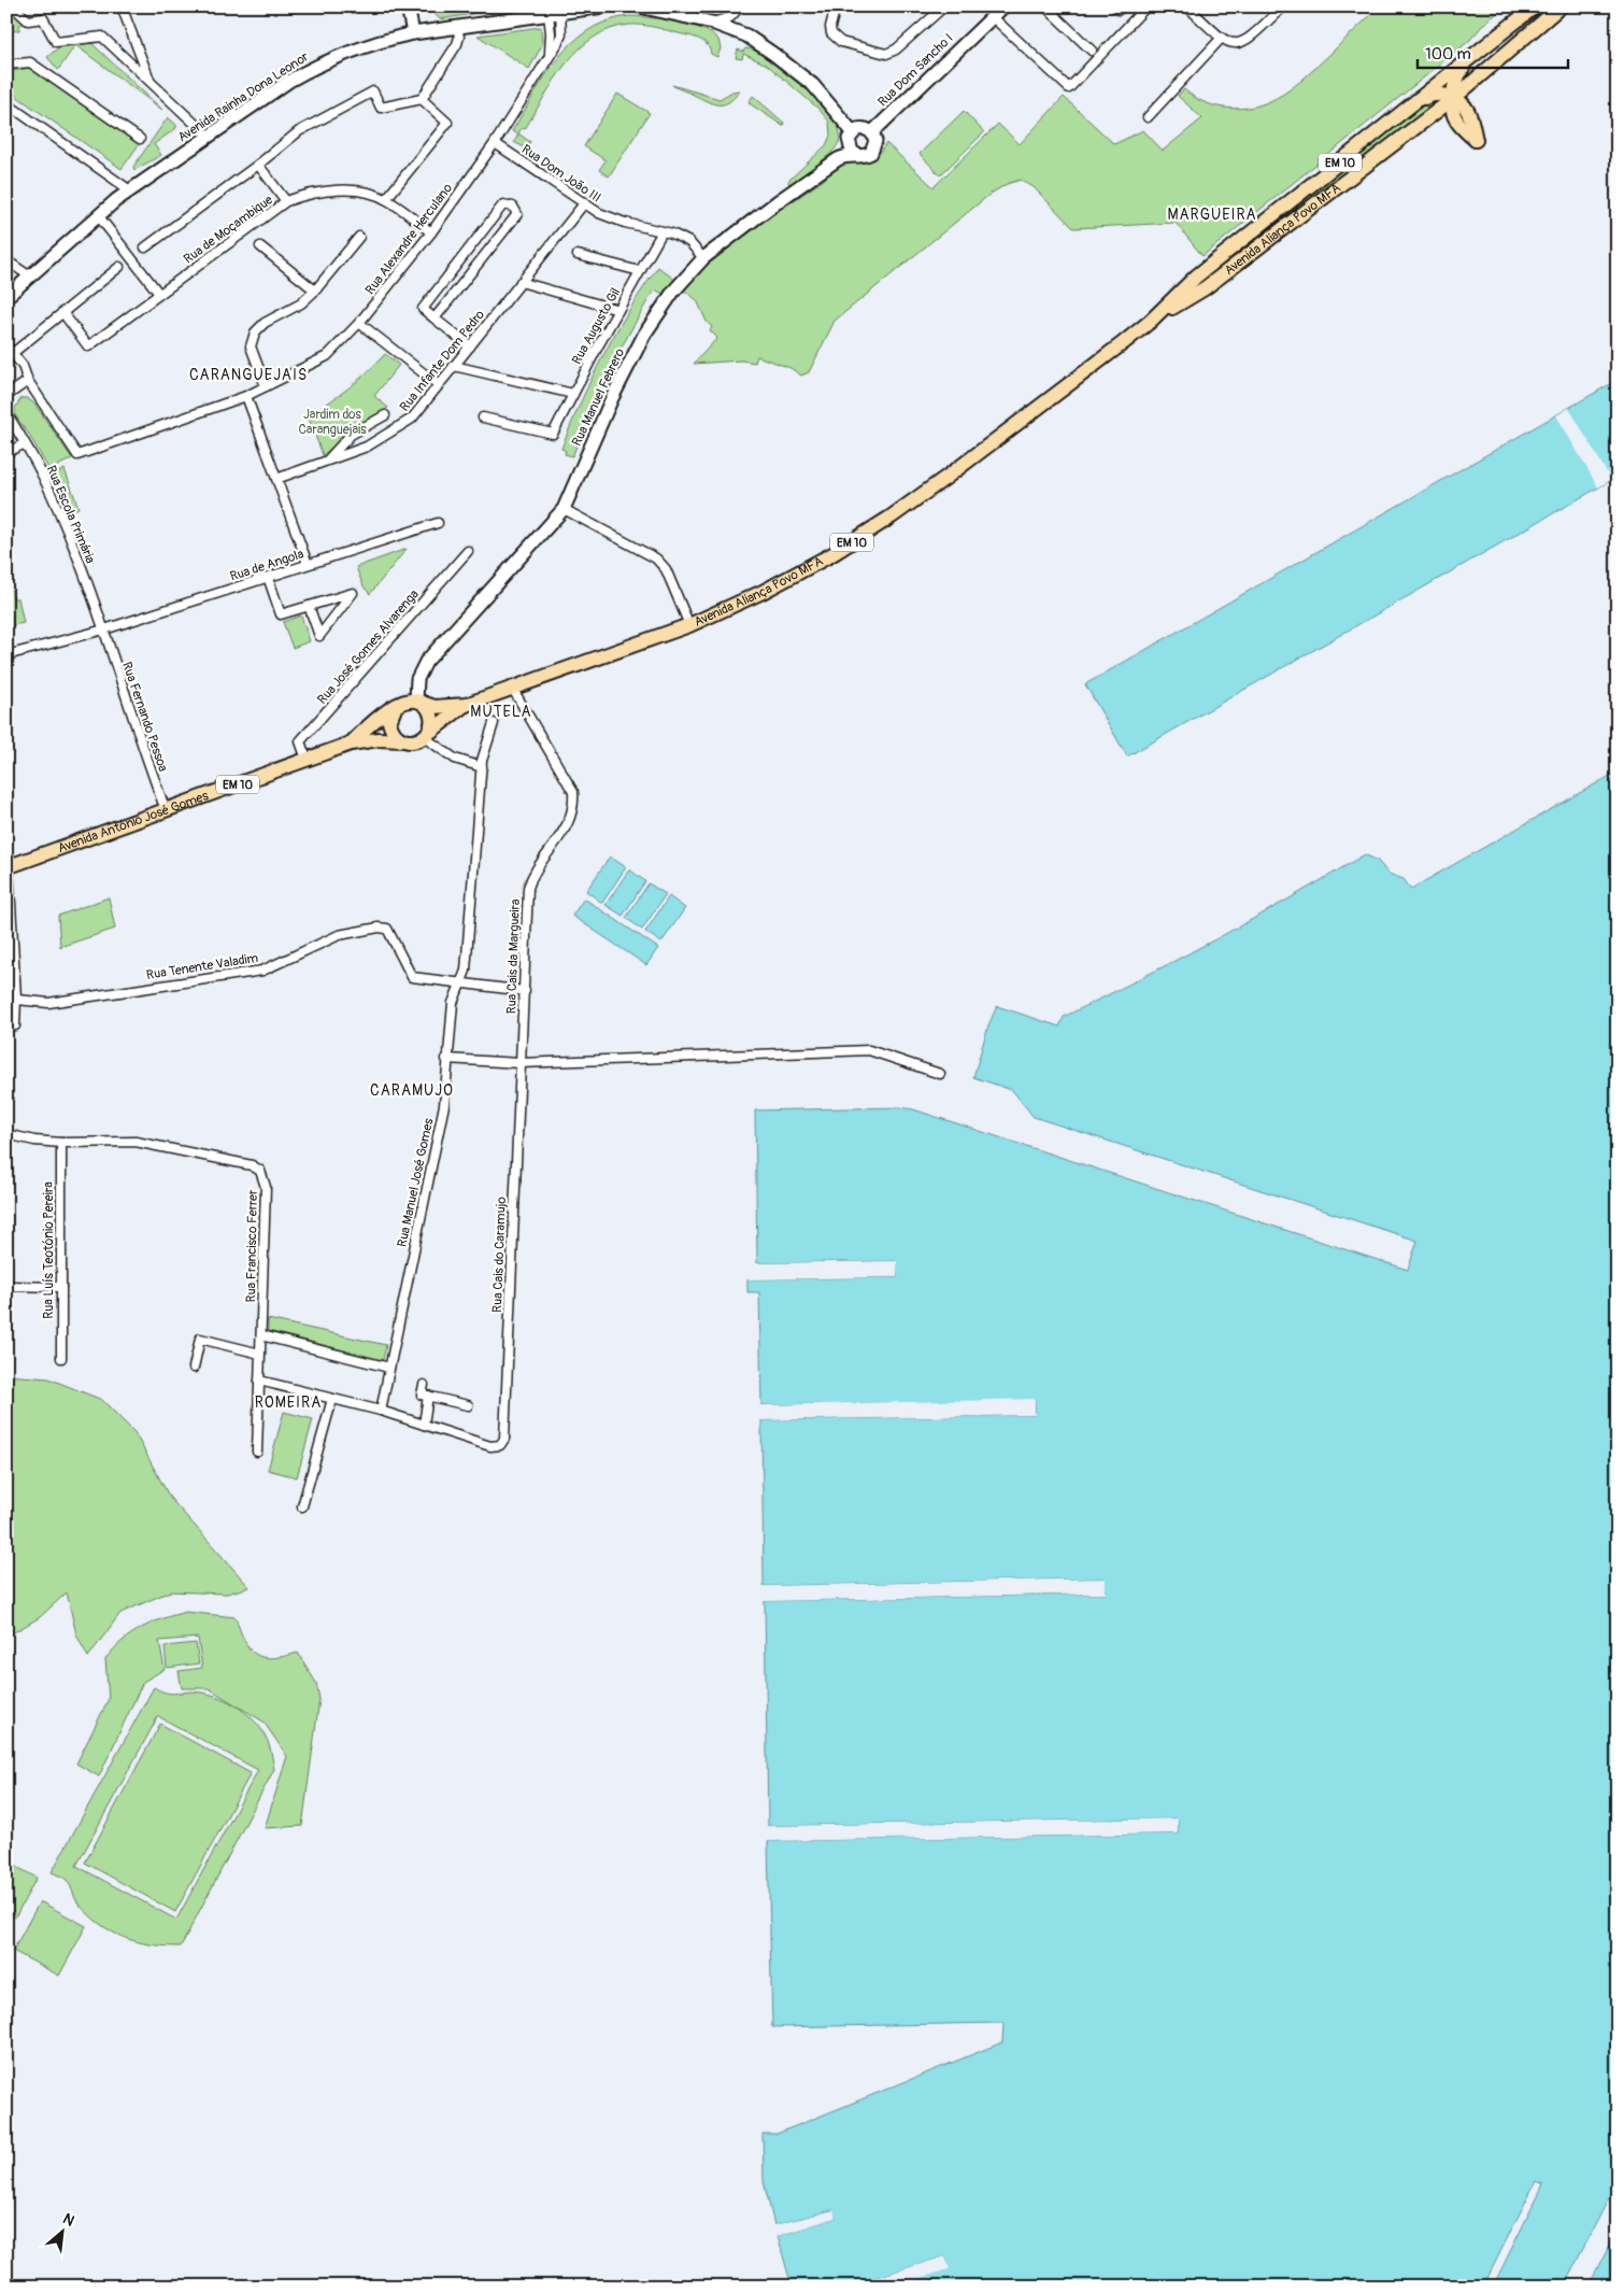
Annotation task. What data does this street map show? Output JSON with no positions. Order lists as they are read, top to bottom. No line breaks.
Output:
{"streets":{"main road":["Rua Dom Sancho I","Avenida Rainha Dona Leonor","EM 10","Avenida Aliança Povo MFA","Rua Manuel Febrero","Avenida António José Gomes"],"street":["Rua Dom João III","Rua de Moçambique","Rua Alexandre Herculano","Rua Augusto Gil","Rua Infante Dom Pedro","Rua Escola Primária","Rua de Angola","Rua José Gomes Alvarenga","Rua Fernando Pessoa","Rua Cais da Margueira","Rua Tenente Valadim","Rua Manuel José Gomes","Rua Francisco Ferrer","Rua Luís Teotónio Pereira","Rua Cais do Caramujo"]},"crossings":[["Rua Dom Sancho I","Rua Manuel Febrero"],["Avenida Rainha Dona Leonor","Rua Alexandre Herculano"],["EM 10","Avenida Aliança Povo MFA"],["EM 10","Rua Manuel Febrero"],["EM 10","Avenida António José Gomes"],["Rua Dom João III","Rua Alexandre Herculano"],["Rua Dom João III","Rua Augusto Gil"],["Rua Dom João III","Rua Infante Dom Pedro"],["Rua Dom João III","Rua Manuel Febrero"],["Rua de Moçambique","Rua Alexandre Herculano"],["Avenida Aliança Povo MFA","Rua Manuel Febrero"],["Avenida Aliança Povo MFA","Avenida António José Gomes"],["Avenida Aliança Povo MFA","Rua Cais da Margueira"],["Rua Manuel Febrero","Avenida António José Gomes"],["Rua Escola Primária","Rua de Angola"],["Rua Escola Primária","Rua Fernando Pessoa"],["Rua de Angola","Rua Fernando Pessoa"],["Rua José Gomes Alvarenga","Avenida António José Gomes"],["Rua Fernando Pessoa","Avenida António José Gomes"],["Rua Cais da Margueira","Rua Cais do Caramujo"],["Rua Tenente Valadim","Rua Manuel José Gomes"],["Rua Francisco Ferrer","Rua Luís Teotónio Pereira"]],"districts":["MARGUEIRA","CARANGUEJAIS","MUTELA","CARAMUJO","ROMEIRA"],"parks":["Jardim dos Caranguejais"],"scale_bar":"100 m","north":"top right"}
